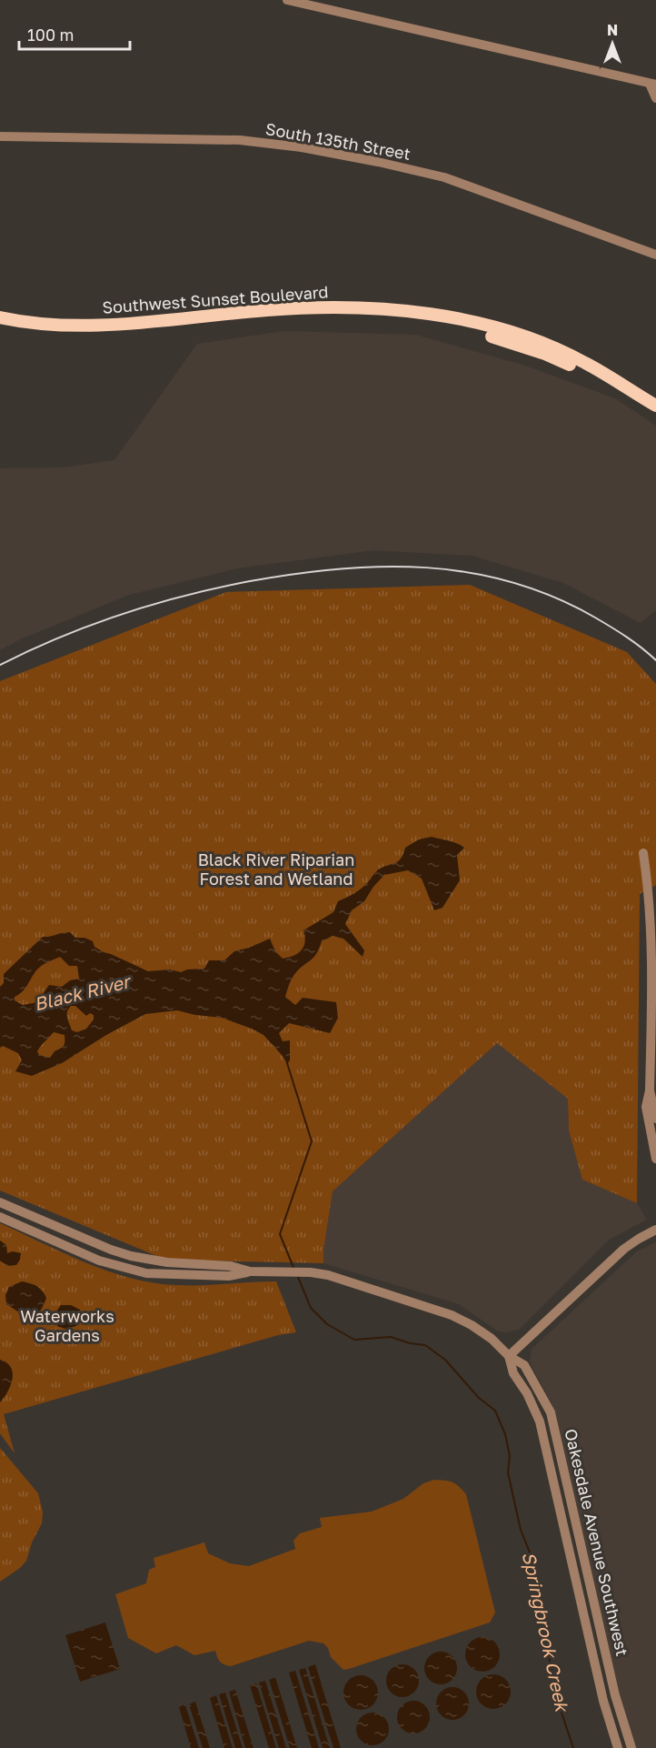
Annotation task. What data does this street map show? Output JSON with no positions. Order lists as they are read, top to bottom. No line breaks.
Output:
{"streets":{"main road":["Southwest Sunset Boulevard"],"street":["South 135th Street","Oakesdale Avenue Southwest"]},"water":["Black River","Springbrook Creek"],"parks":["Black River Riparian Forest and Wetland","Waterworks Gardens"],"scale_bar":"100 m","north":"top"}
